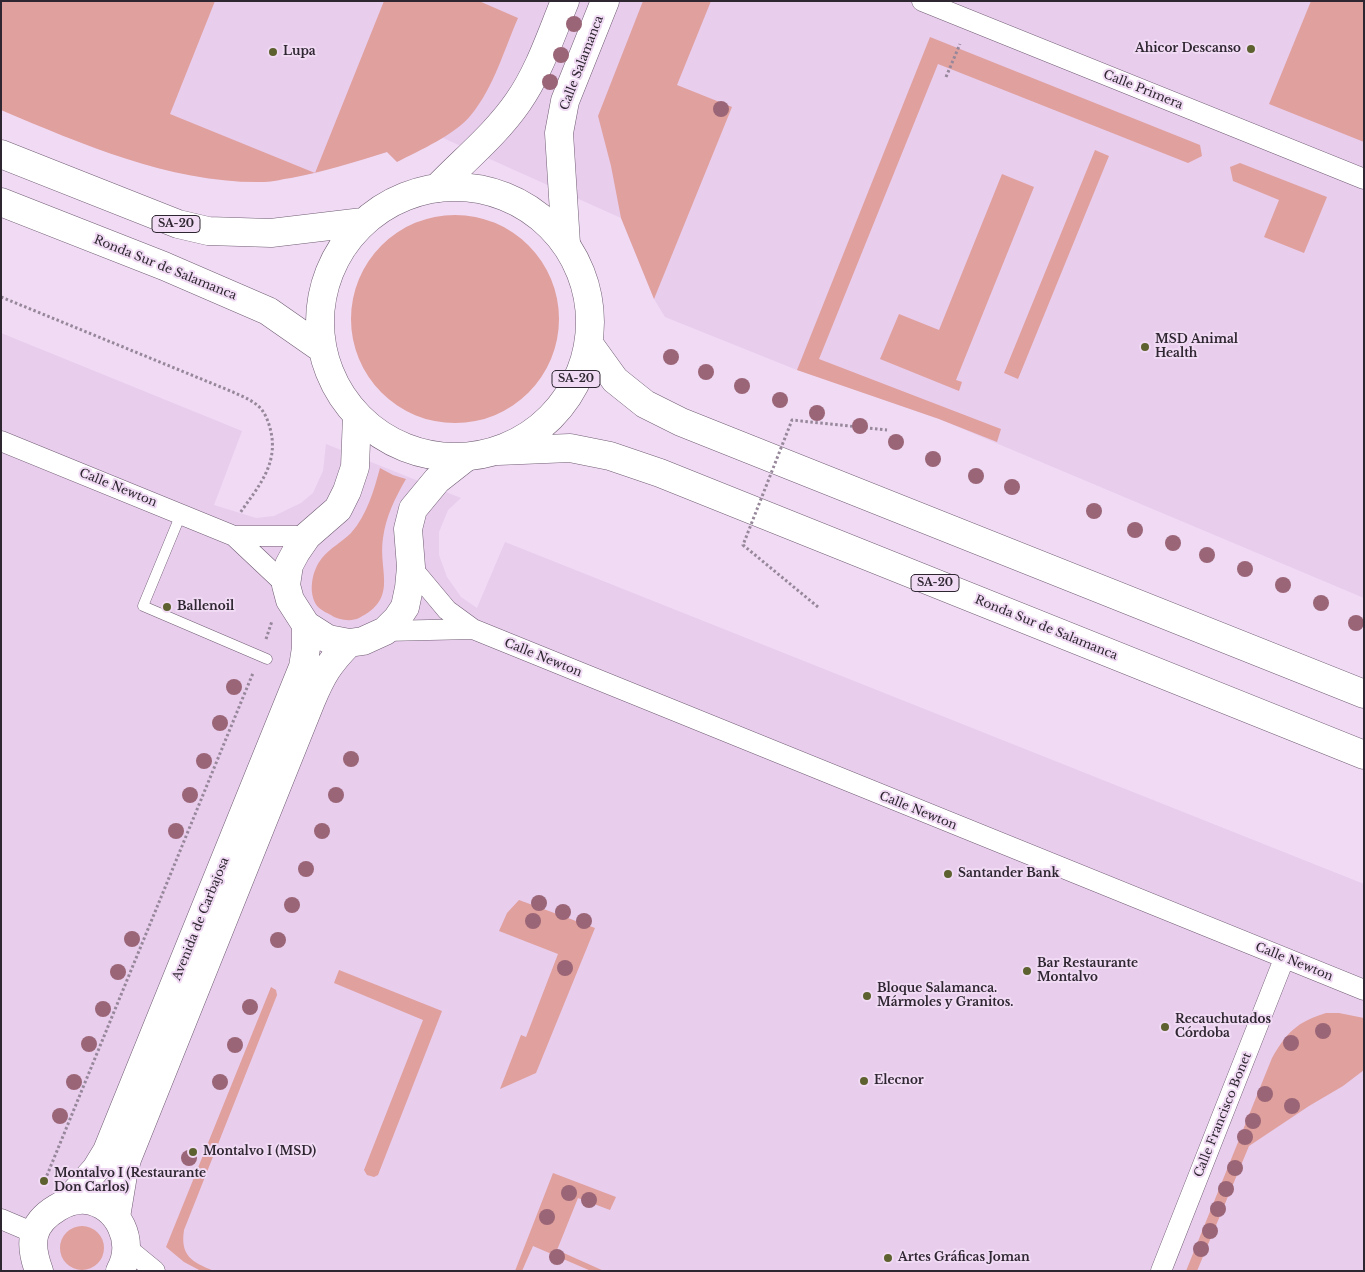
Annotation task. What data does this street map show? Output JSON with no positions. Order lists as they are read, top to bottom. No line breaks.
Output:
{"streets":{"main road":["Calle Salamanca","SA-20","Ronda Sur de Salamanca","Avenida de Carbajosa"],"street":["Calle Primera","Calle Newton","Calle Francisco Bonet"]},"crossings":[["Calle Salamanca","Ronda Sur de Salamanca"],["SA-20","Ronda Sur de Salamanca"],["Ronda Sur de Salamanca","Avenida de Carbajosa"],["Calle Newton","Avenida de Carbajosa"],["Calle Newton","Calle Francisco Bonet"]],"places":["Ahicor Descanso","Lupa","MSD Animal Health","Ballenoil","Santander Bank","Bar Restaurante Montalvo","Bloque Salamanca. Mármoles y Granitos.","Recauchutados Córdoba","Elecnor","Montalvo I (MSD)","Montalvo I (Restaurante Don Carlos)","Artes Gráficas Joman"]}
